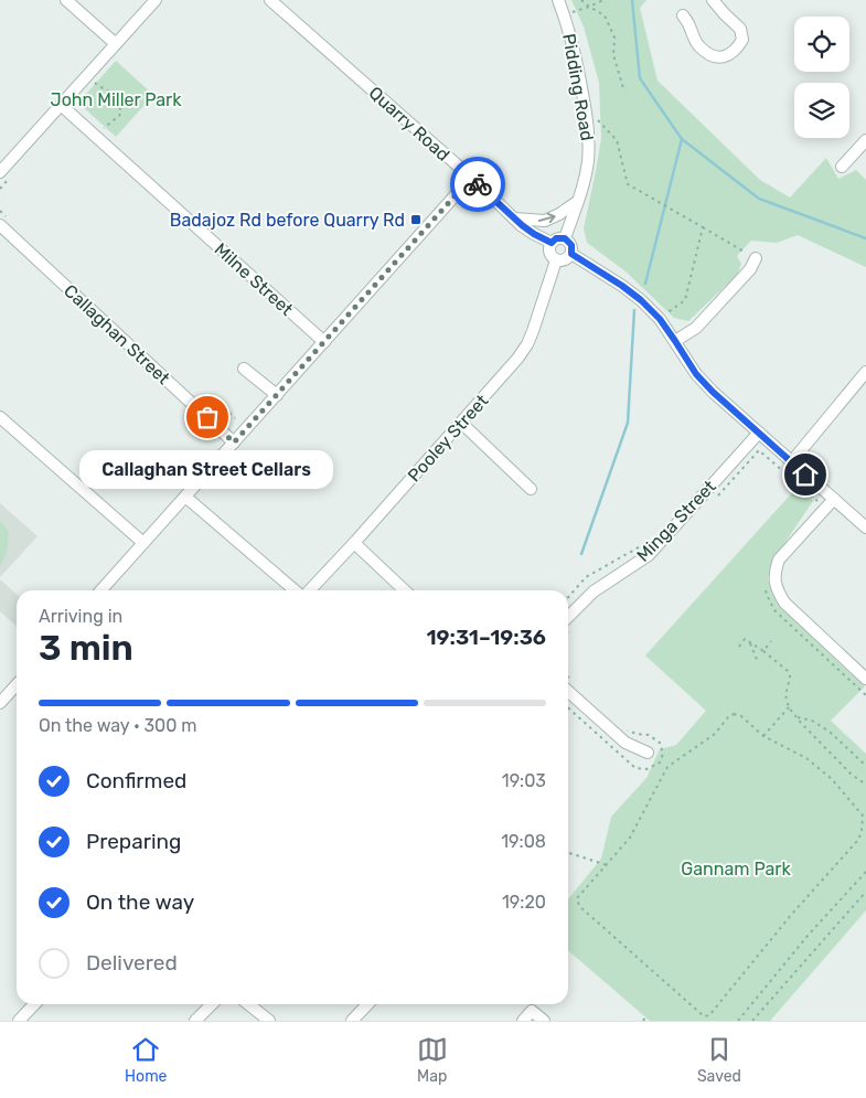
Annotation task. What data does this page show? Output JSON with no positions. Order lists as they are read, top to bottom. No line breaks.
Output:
{"streets":{"street":["Pidding Road","Quarry Road","Milne Street","Callaghan Street","Pooley Street","Minga Street"]},"crossings":[["Pidding Road","Quarry Road"],["Pidding Road","Pooley Street"],["Quarry Road","Pooley Street"]],"parks":["John Miller Park","Gannam Park"],"places":{"transit":["Badajoz Rd before Quarry Rd"],"other":["Callaghan Street Cellars"]},"page":{"bubble":"Callaghan Street Cellars","heading":["3 min","Arriving in","19:31–19:36"],"bar":"On the way · 300 m","list":[["Confirmed","19:03"],["Preparing","19:08"],["On the way","19:20"],"Delivered"],"tabs":["Home","Map","Saved"]}}
